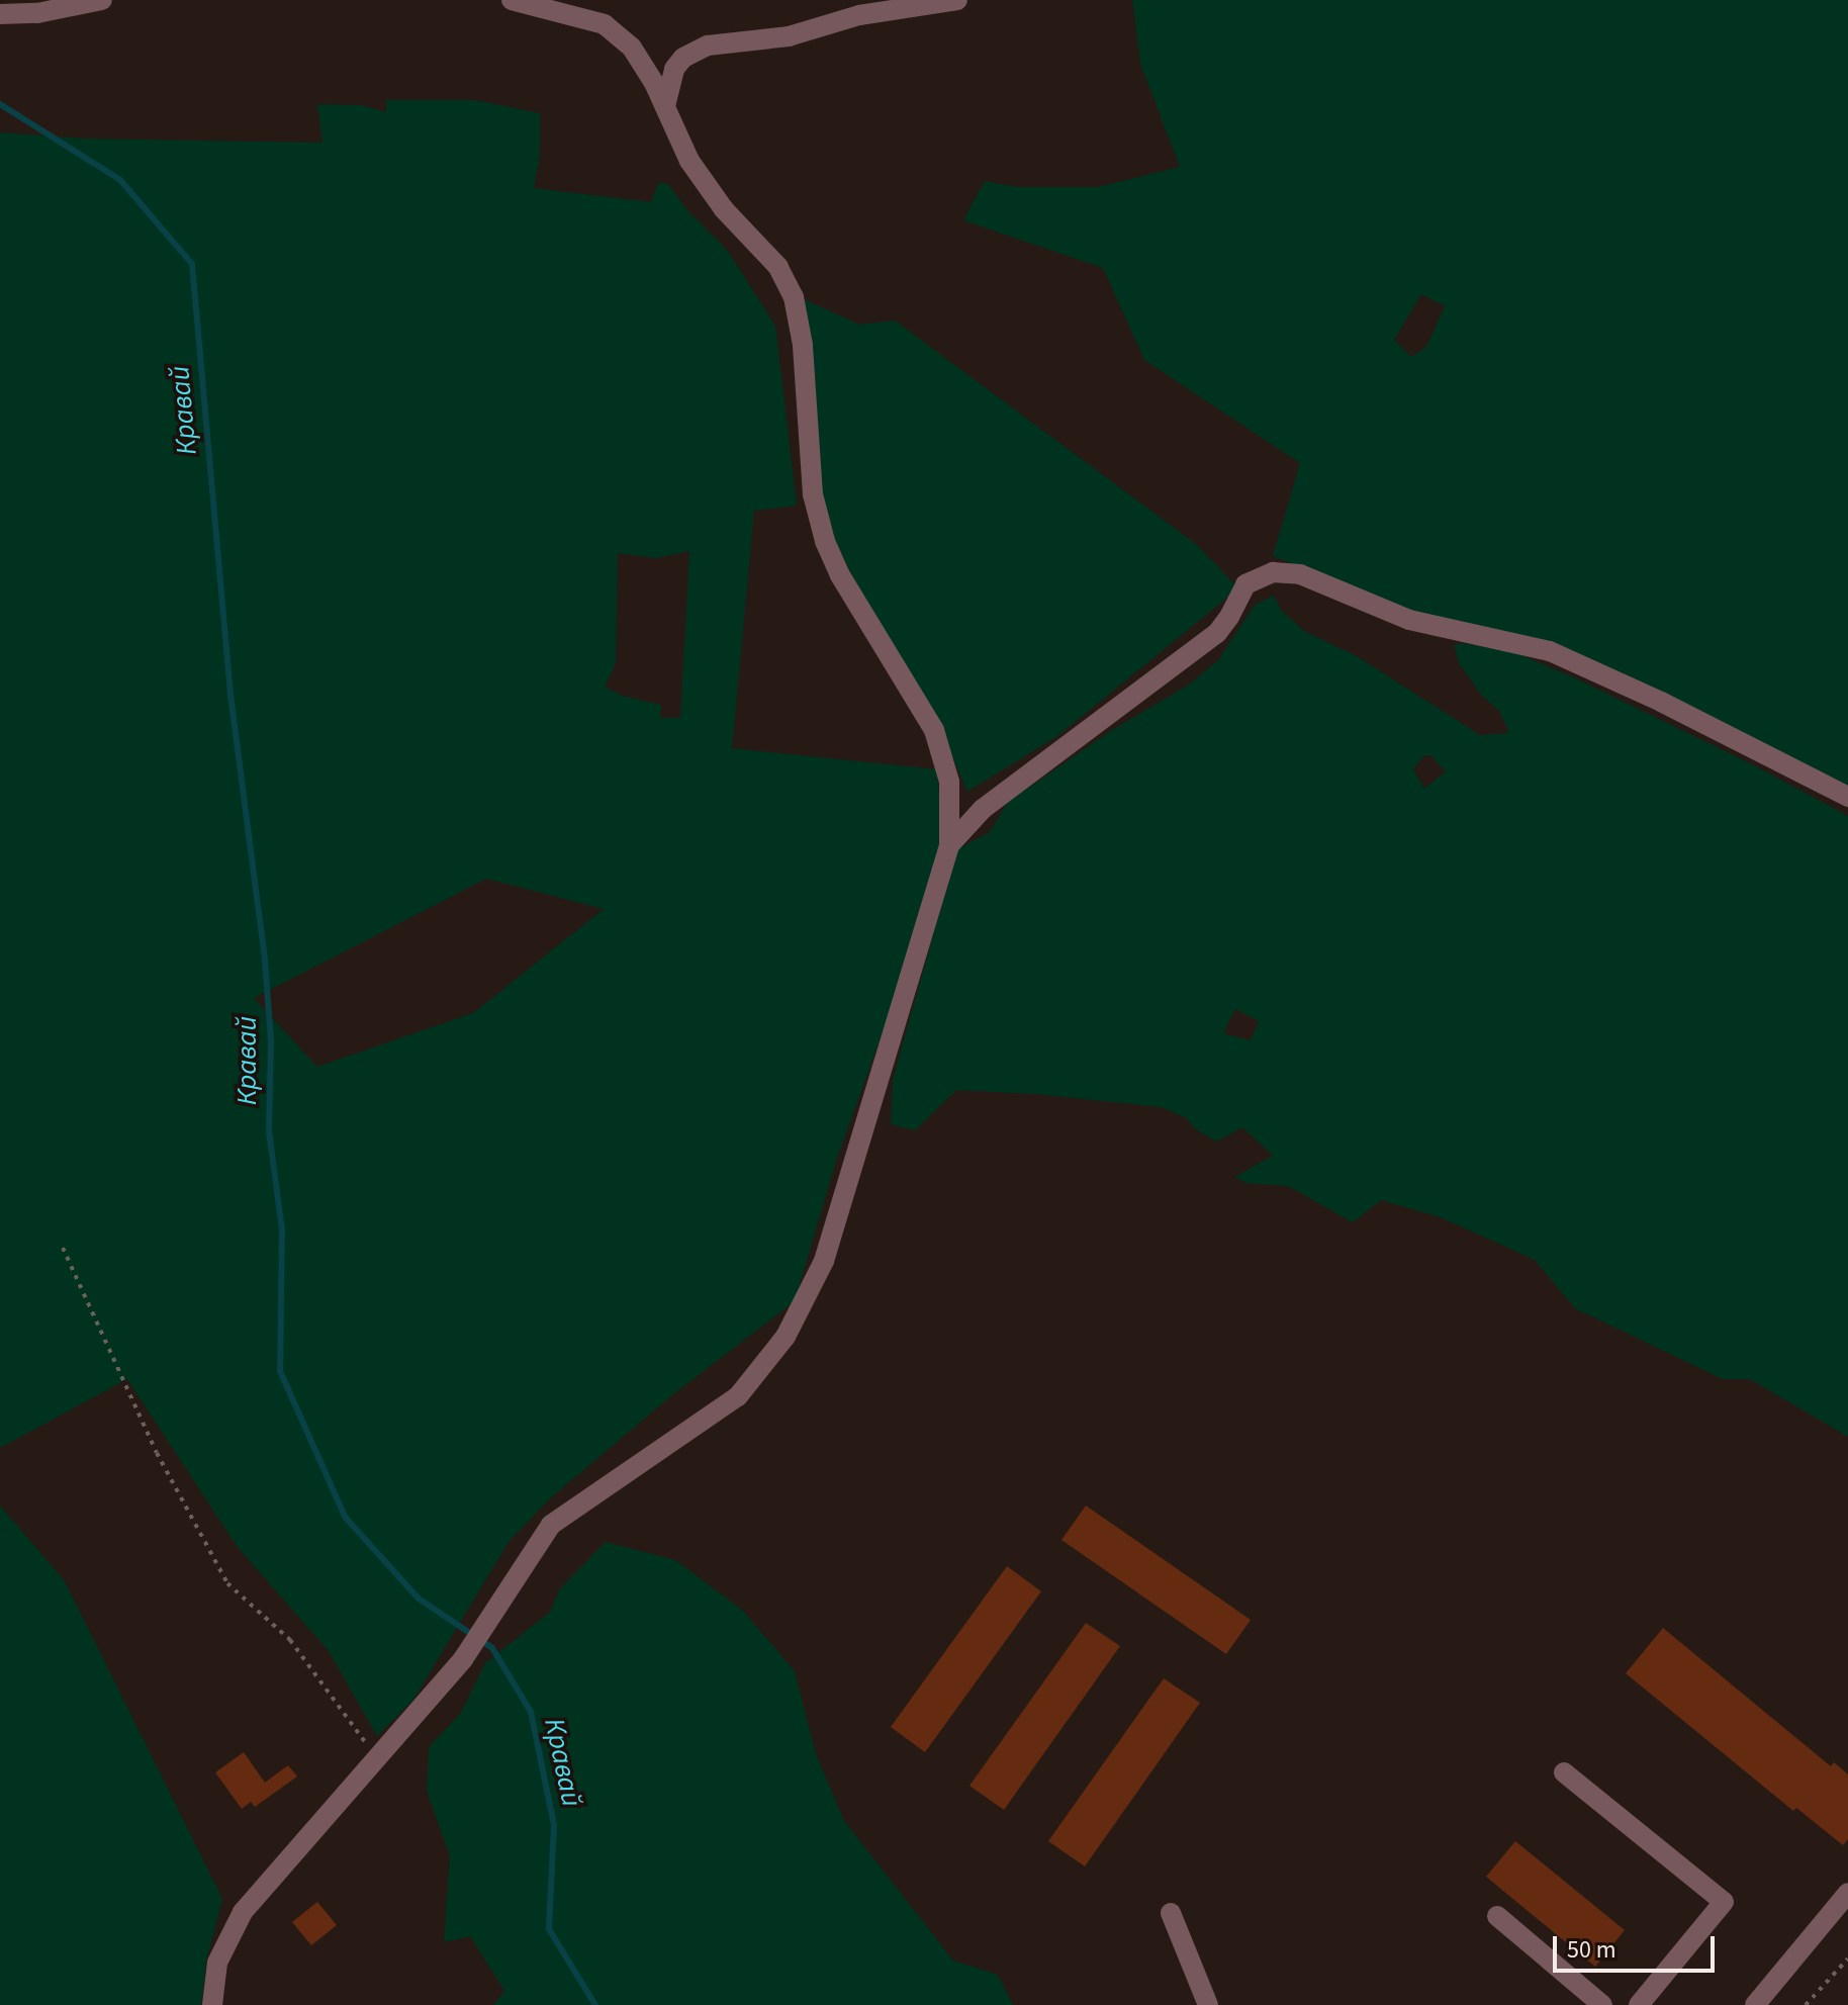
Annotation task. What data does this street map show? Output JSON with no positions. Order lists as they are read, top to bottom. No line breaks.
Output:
{"water":["Кравай"],"scale_bar":"50 m"}
